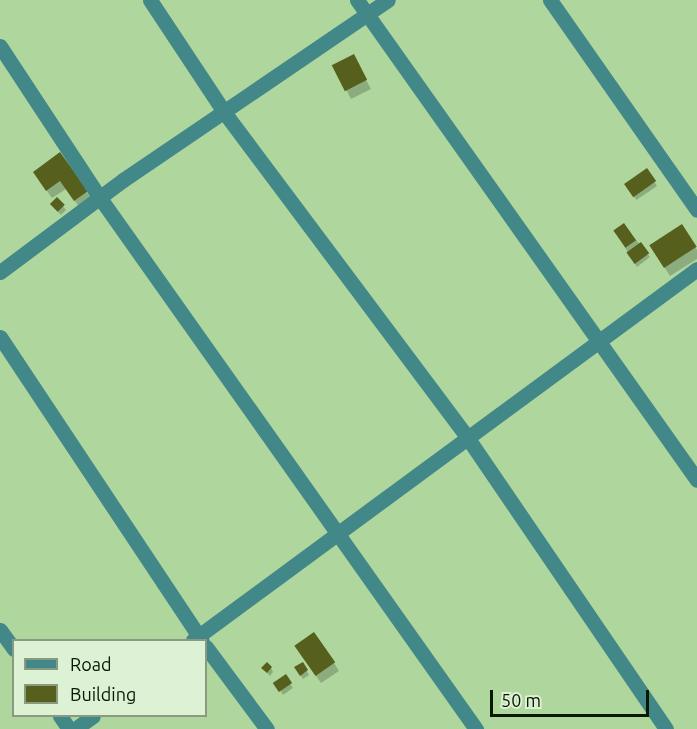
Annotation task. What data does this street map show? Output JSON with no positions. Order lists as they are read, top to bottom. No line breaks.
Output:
{"legend":["Road","Building"],"scale_bar":"50 m"}
